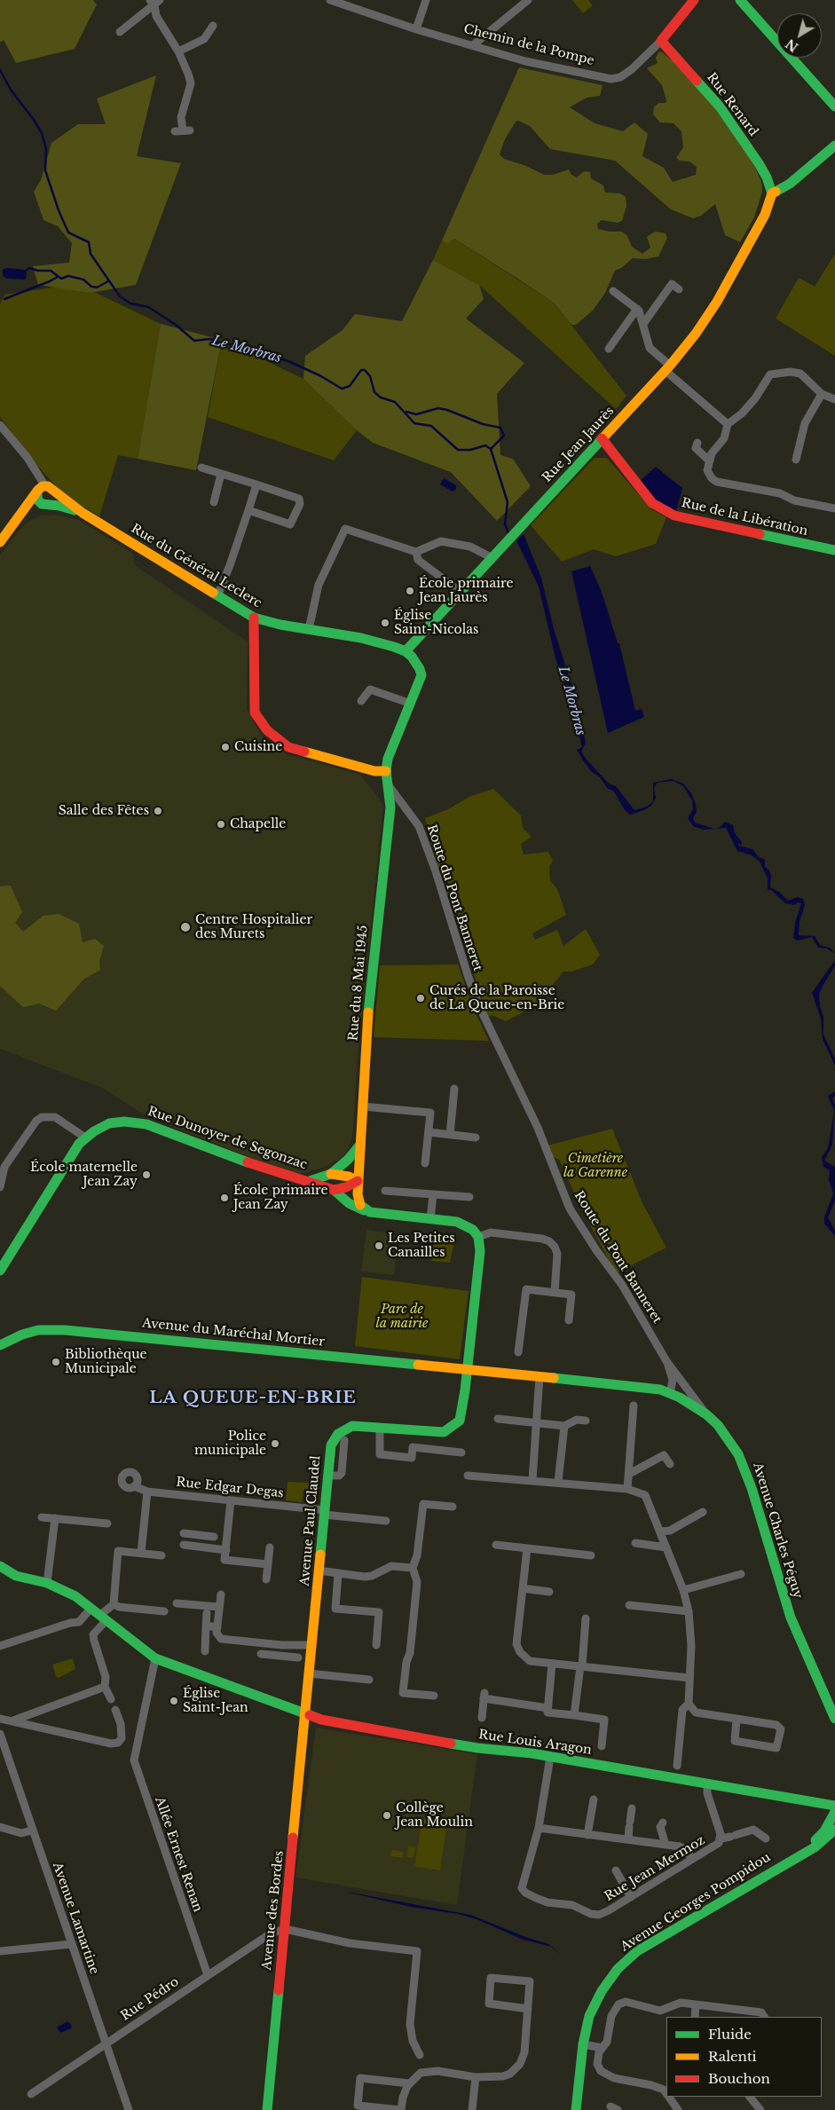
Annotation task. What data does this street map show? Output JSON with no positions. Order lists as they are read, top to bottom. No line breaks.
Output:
{"streets":{"street":["Chemin de la Pompe","Rue Renard","Rue Jean Jaurès","Rue de la Libération","Rue du Général Leclerc","Route du Pont Banneret","Rue du 8 Mai 1945","Rue Dunoyer de Segonzac","Avenue du Maréchal Mortier","Rue Edgar Degas","Avenue Paul Claudel","Avenue Charles Péguy","Rue Louis Aragon","Allée Ernest Renan","Rue Jean Mermoz","Avenue Georges Pompidou","Avenue des Bordes","Avenue Lamartine","Rue Pédro"]},"crossings":[["Chemin de la Pompe","Rue Renard"],["Rue Renard","Rue Jean Jaurès"],["Rue Jean Jaurès","Rue de la Libération"],["Rue Jean Jaurès","Rue du Général Leclerc"],["Route du Pont Banneret","Rue du 8 Mai 1945"],["Route du Pont Banneret","Avenue Charles Péguy"],["Rue du 8 Mai 1945","Rue Dunoyer de Segonzac"],["Rue Dunoyer de Segonzac","Avenue Paul Claudel"],["Avenue du Maréchal Mortier","Avenue Paul Claudel"],["Avenue du Maréchal Mortier","Avenue Charles Péguy"],["Rue Edgar Degas","Avenue Paul Claudel"],["Avenue Paul Claudel","Avenue Charles Péguy"],["Avenue Paul Claudel","Rue Louis Aragon"],["Avenue Paul Claudel","Avenue des Bordes"],["Rue Louis Aragon","Allée Ernest Renan"],["Rue Louis Aragon","Rue Jean Mermoz"],["Rue Louis Aragon","Avenue Georges Pompidou"],["Rue Louis Aragon","Avenue des Bordes"],["Allée Ernest Renan","Rue Pédro"],["Avenue des Bordes","Rue Pédro"],["Avenue Lamartine","Rue Pédro"]],"districts":["LA QUEUE-EN-BRIE"],"water":["Le Morbras"],"parks":["Cimetière la Garenne","Parc de la mairie"],"places":["École primaire Jean Jaurès","Église Saint-Nicolas","Cuisine","Salle des Fêtes","Chapelle","Centre Hospitalier des Murets","Curés de la Paroisse de La Queue-en-Brie","École maternelle Jean Zay","École primaire Jean Zay","Les Petites Canailles","Bibliothèque Municipale","Police municipale","Église Saint-Jean","Collège Jean Moulin"],"legend":["Fluide","Ralenti","Bouchon"],"north":"bottom left"}
